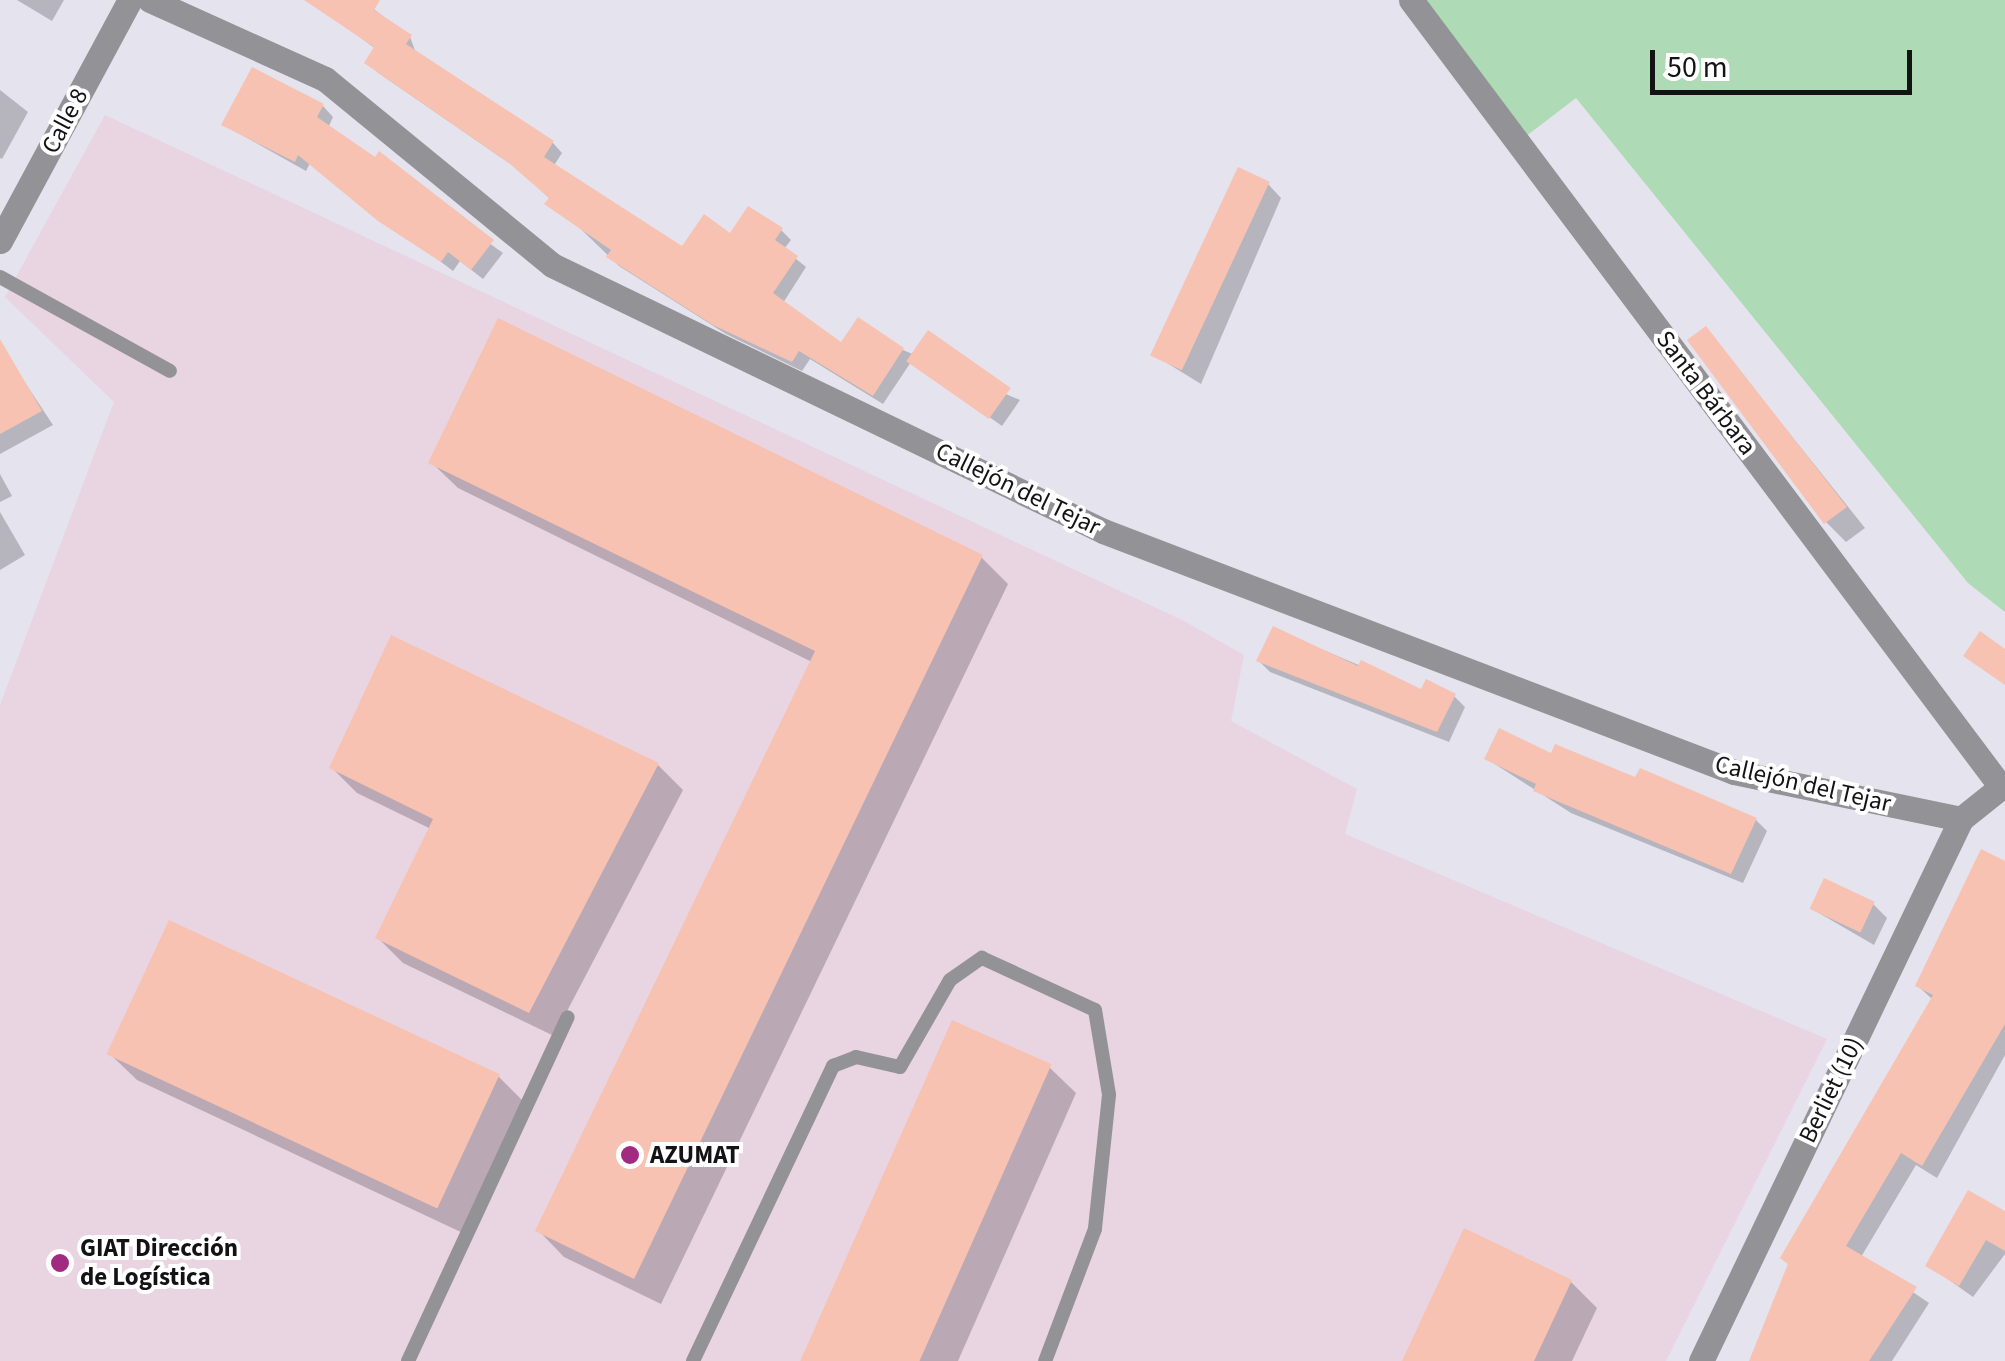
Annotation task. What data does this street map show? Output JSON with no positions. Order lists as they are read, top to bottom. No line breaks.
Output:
{"streets":{"street":["Calle 8","Santa Bárbara","Callejón del Tejar","Berliet (10)"]},"crossings":[["Santa Bárbara","Callejón del Tejar"],["Santa Bárbara","Berliet (10)"],["Callejón del Tejar","Berliet (10)"]],"places":["AZUMAT","GIAT Dirección de Logística"],"scale_bar":"50 m"}
